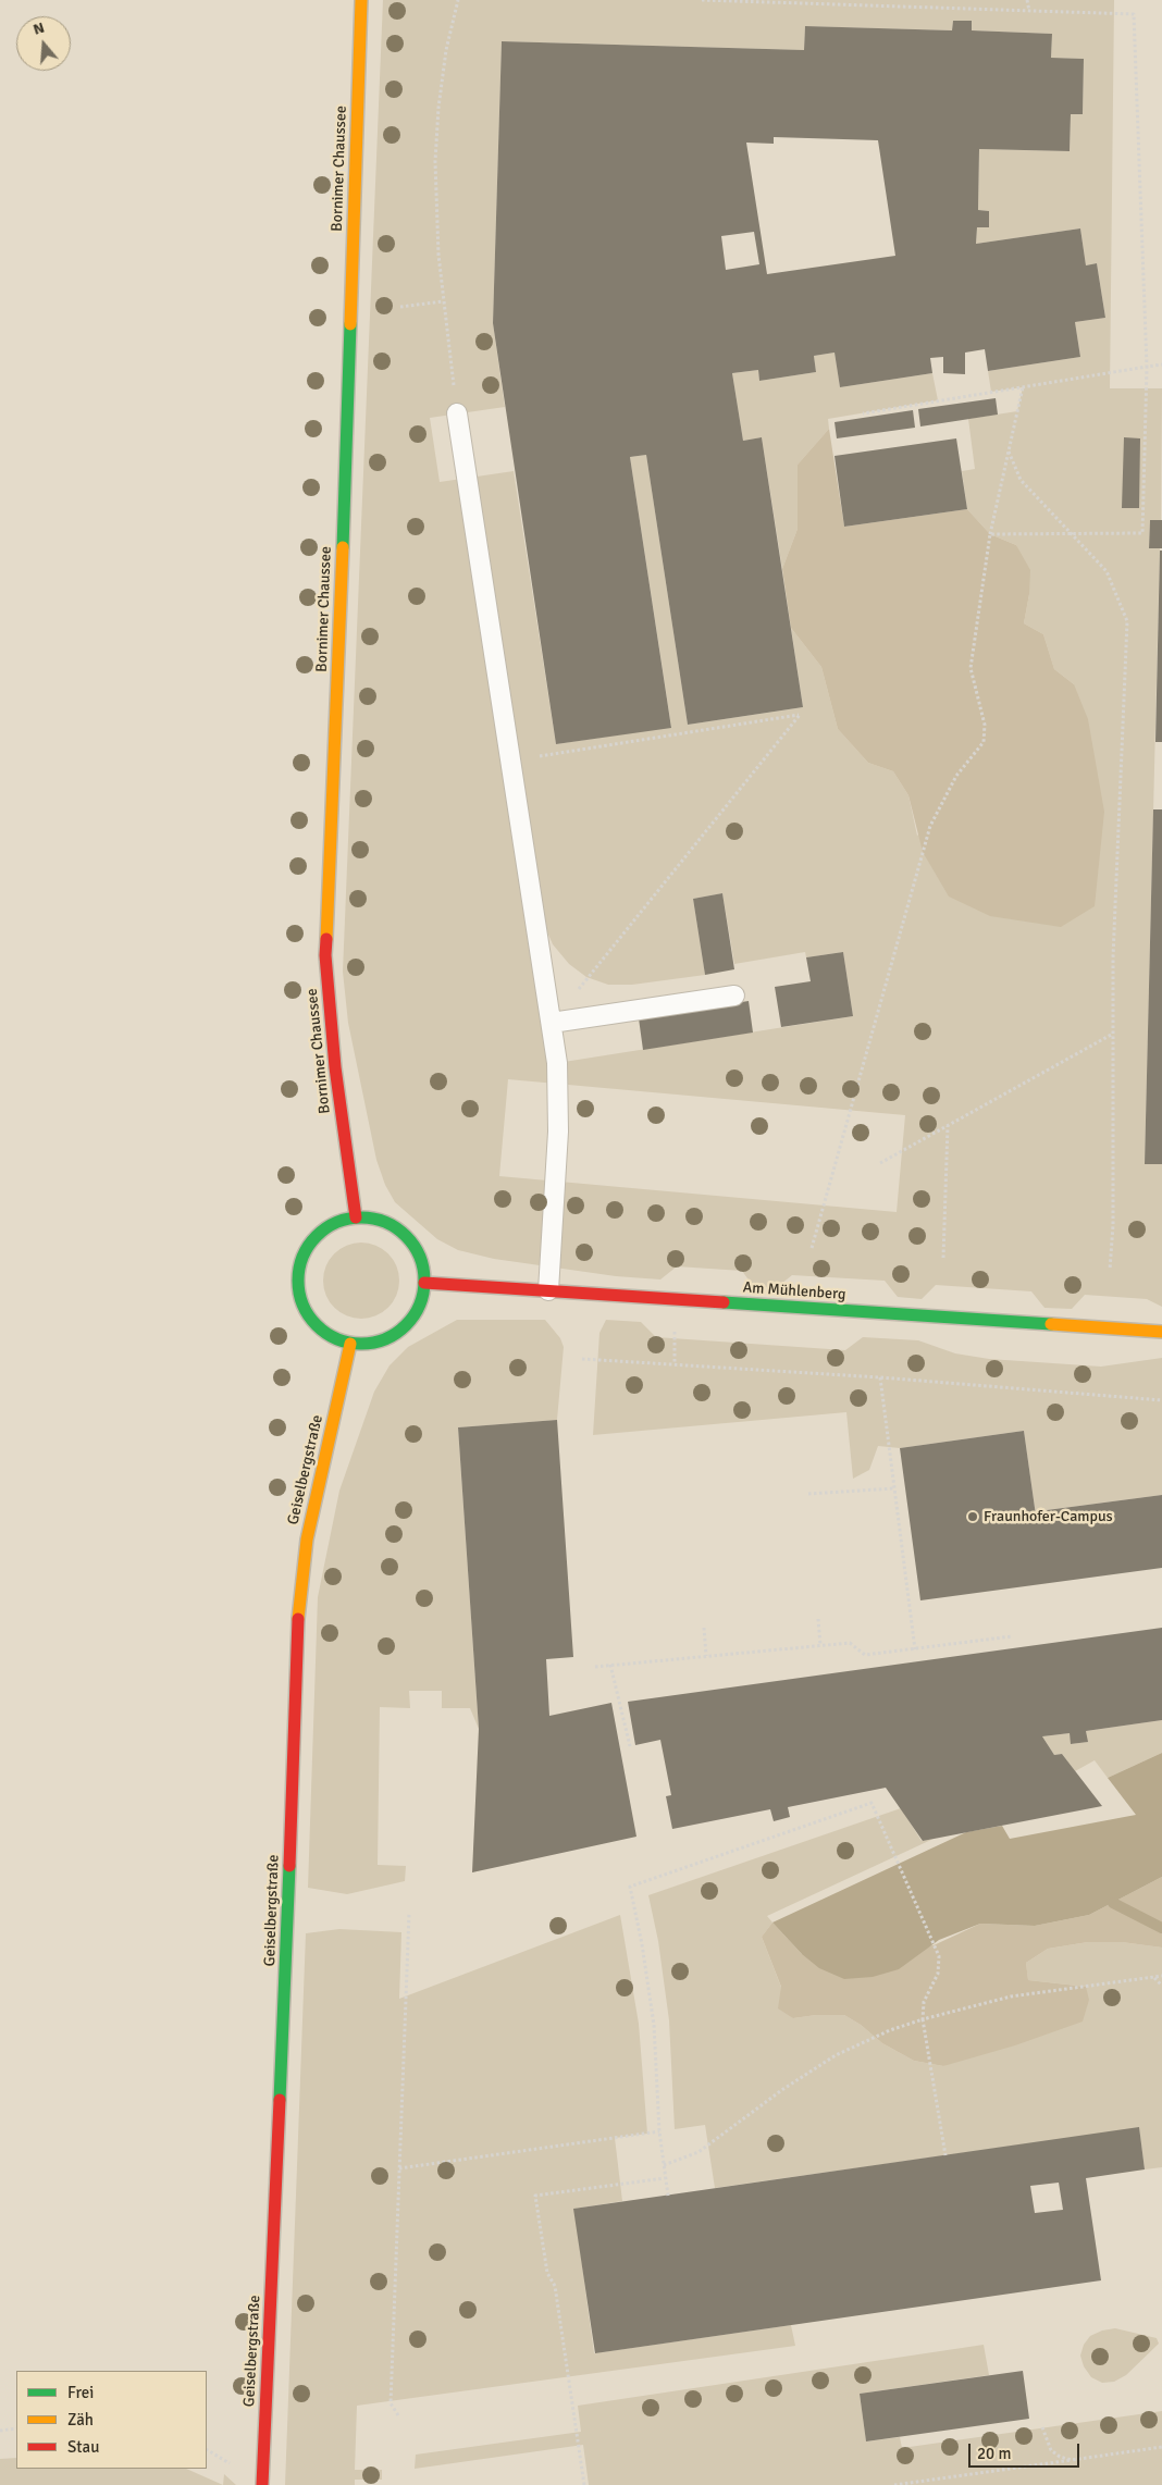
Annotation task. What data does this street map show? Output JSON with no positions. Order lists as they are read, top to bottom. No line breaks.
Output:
{"streets":{"street":["Bornimer Chaussee","Am Mühlenberg","Geiselbergstraße"]},"crossings":[["Bornimer Chaussee","Am Mühlenberg"],["Bornimer Chaussee","Geiselbergstraße"],["Am Mühlenberg","Geiselbergstraße"]],"places":["Fraunhofer-Campus"],"legend":["Frei","Zäh","Stau"],"scale_bar":"20 m","north":"top"}
